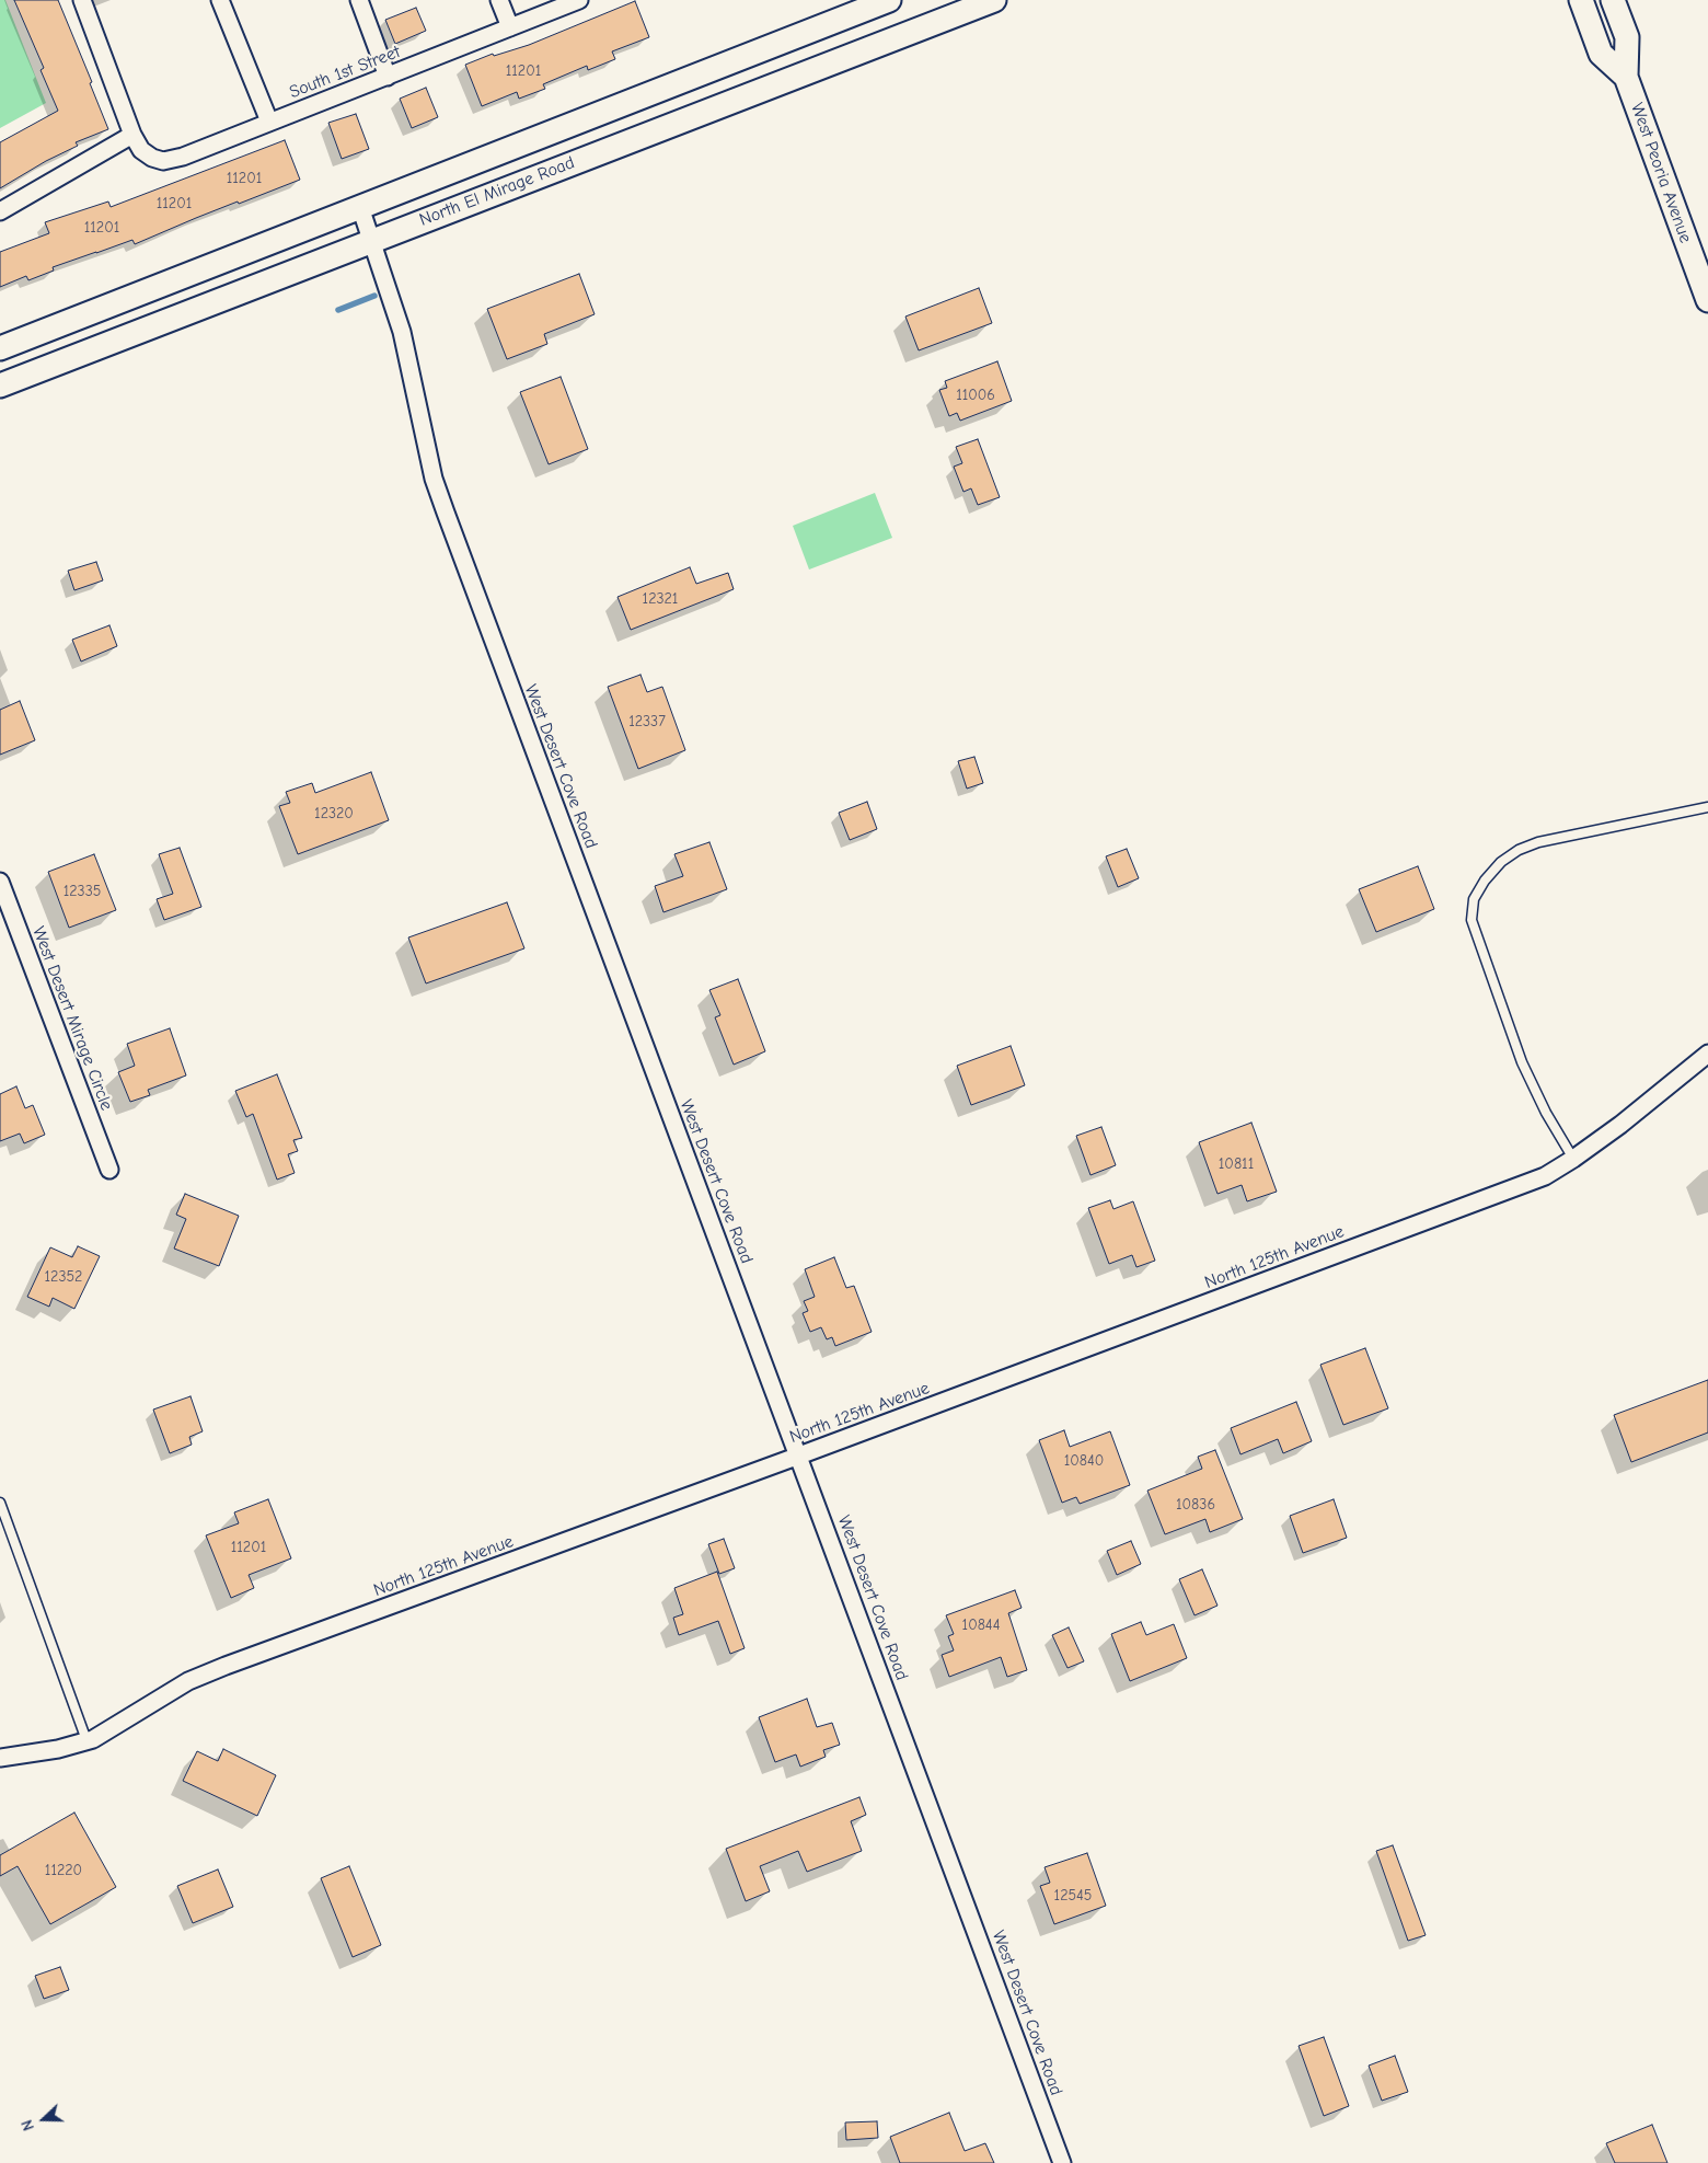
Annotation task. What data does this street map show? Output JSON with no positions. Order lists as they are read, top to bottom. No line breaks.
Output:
{"streets":{"main road":["West Peoria Avenue","North El Mirage Road"],"street":["South 1st Street","West Desert Cove Road","West Desert Mirage Circle","North 125th Avenue"]},"crossings":[["North El Mirage Road","West Desert Cove Road"],["West Desert Cove Road","North 125th Avenue"]],"house_numbers":["11201","11201","11201","11201","11006","12321","12337","12320","12335","10811","12352","10840","10836","11201","10844","11220","12545"],"north":"left"}
